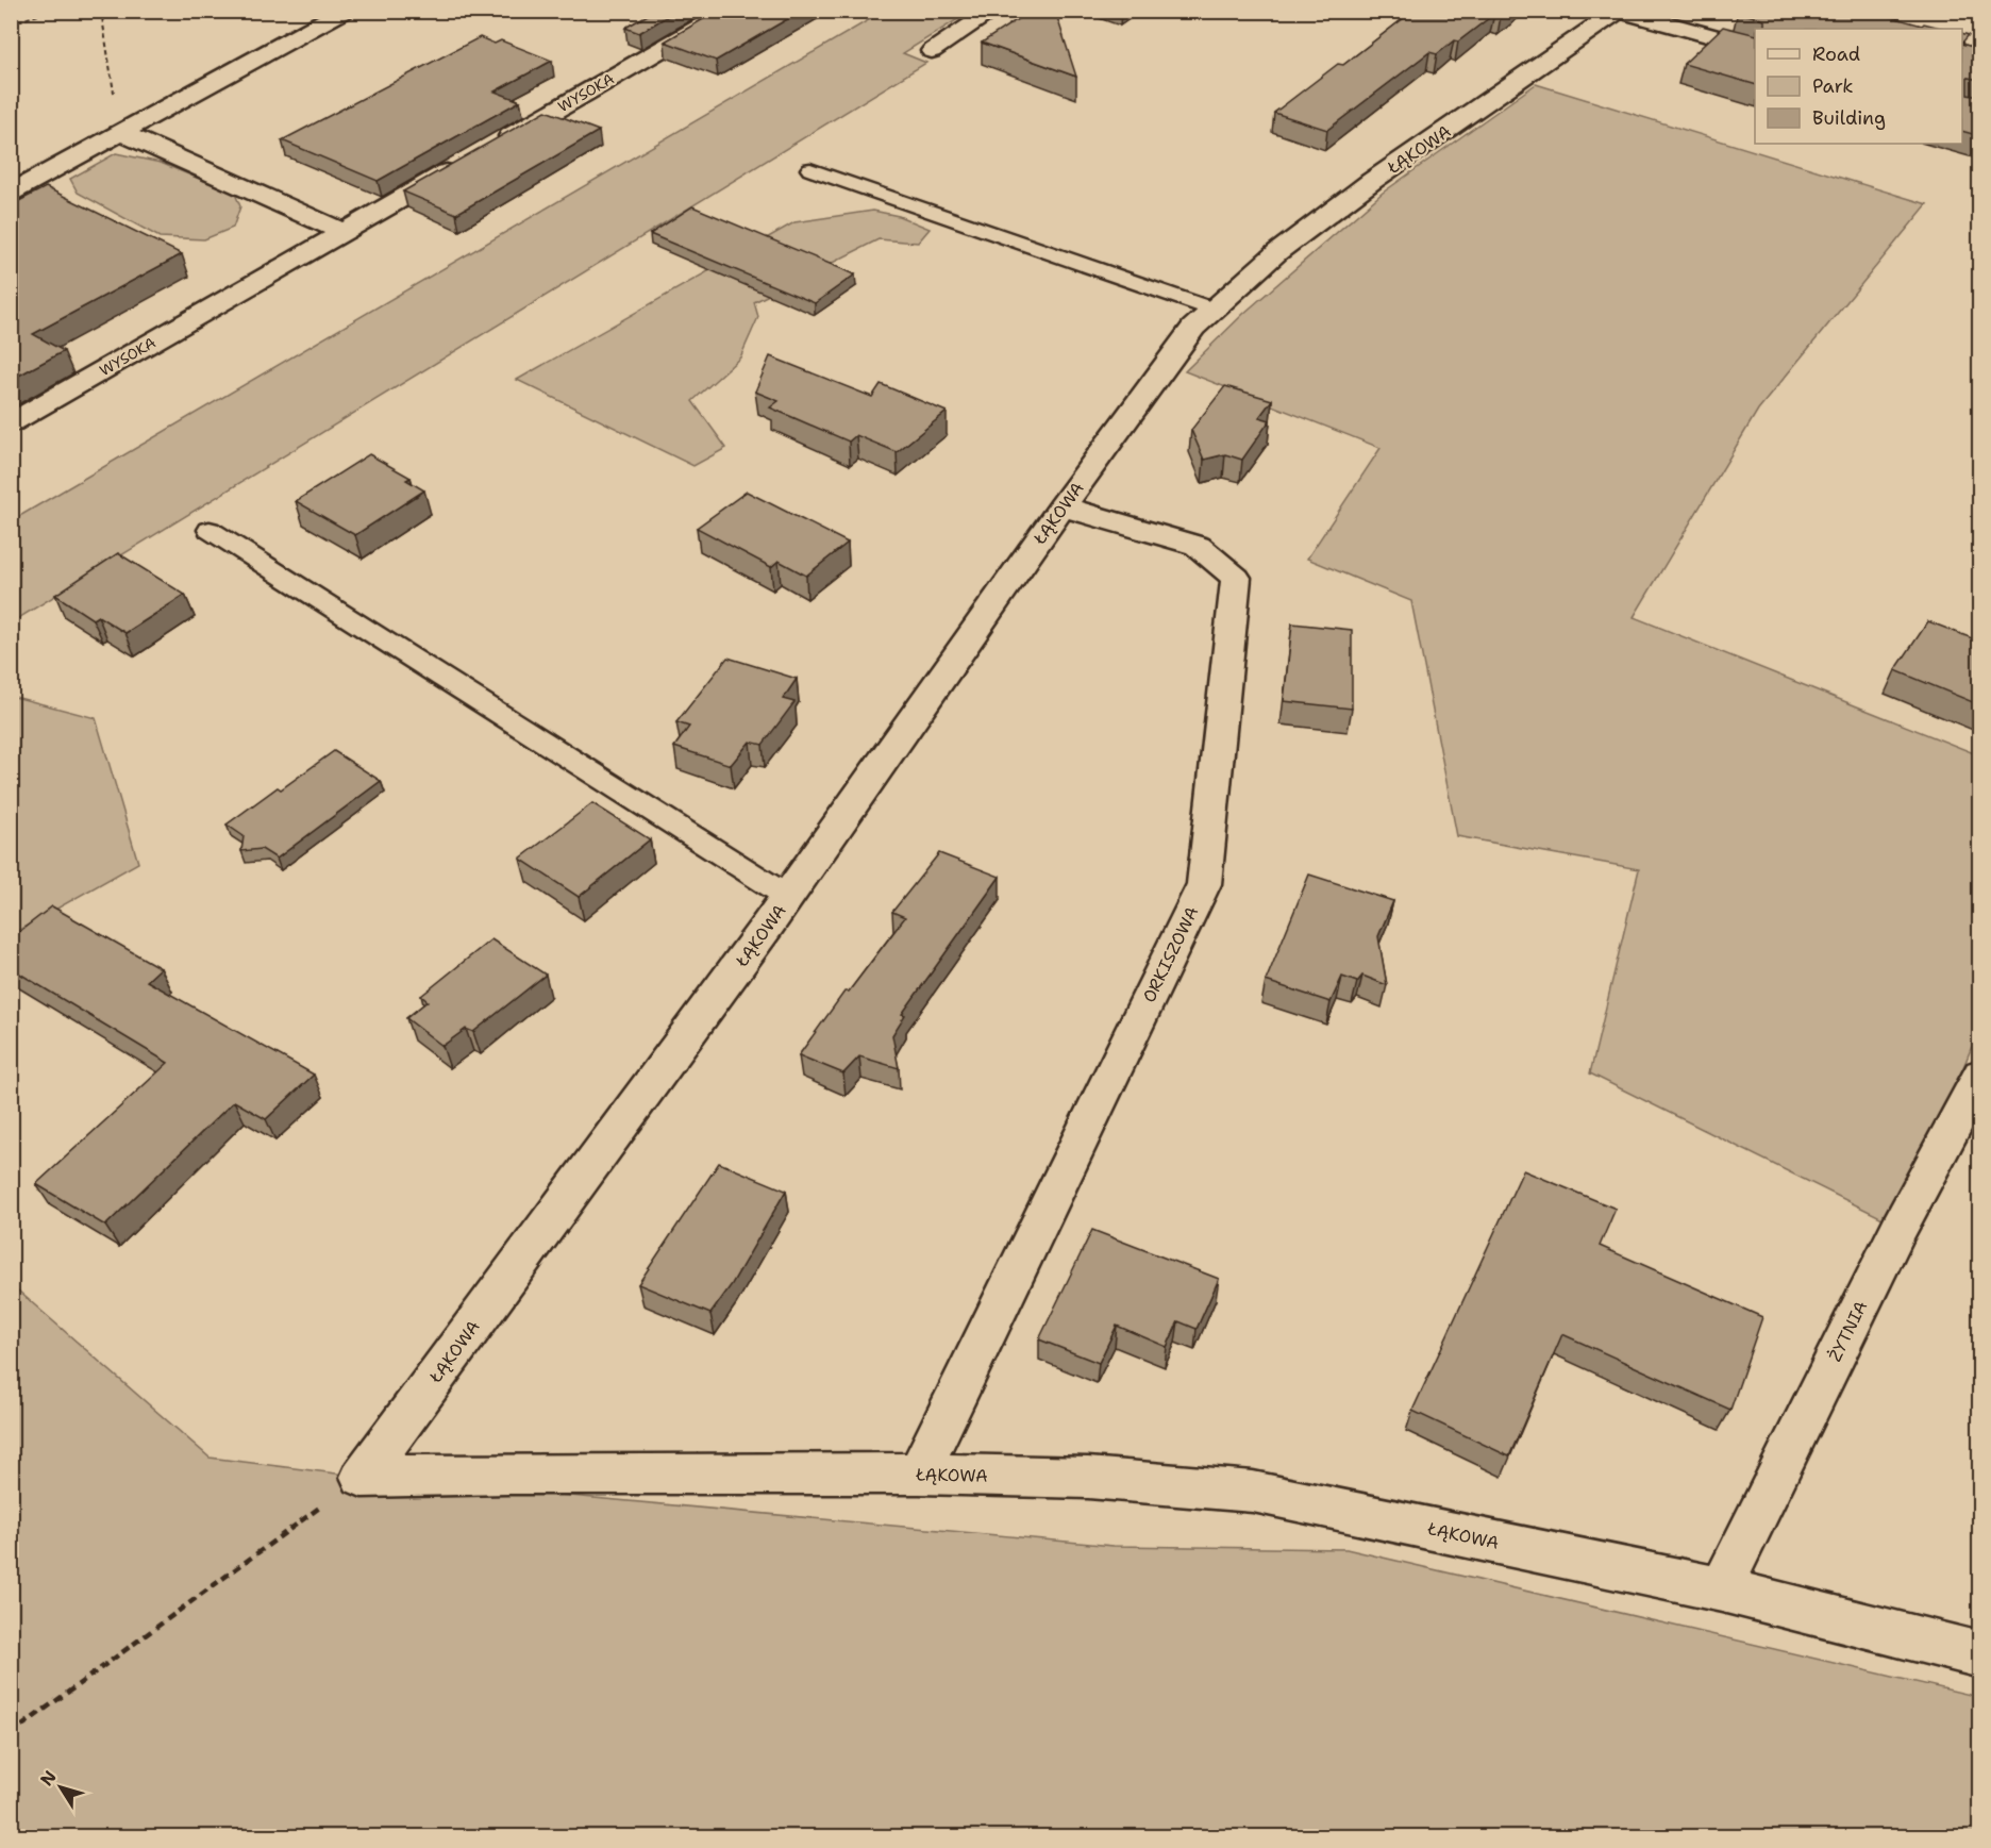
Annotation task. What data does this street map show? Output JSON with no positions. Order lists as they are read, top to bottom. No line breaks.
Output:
{"streets":{"street":["WYSOKA","ŁĄKOWA","ORKISZOWA","ŻYTNIA"]},"crossings":[["ŁĄKOWA","ORKISZOWA"],["ŁĄKOWA","ŻYTNIA"]],"legend":["Road","Park","Building"],"north":"top left"}
